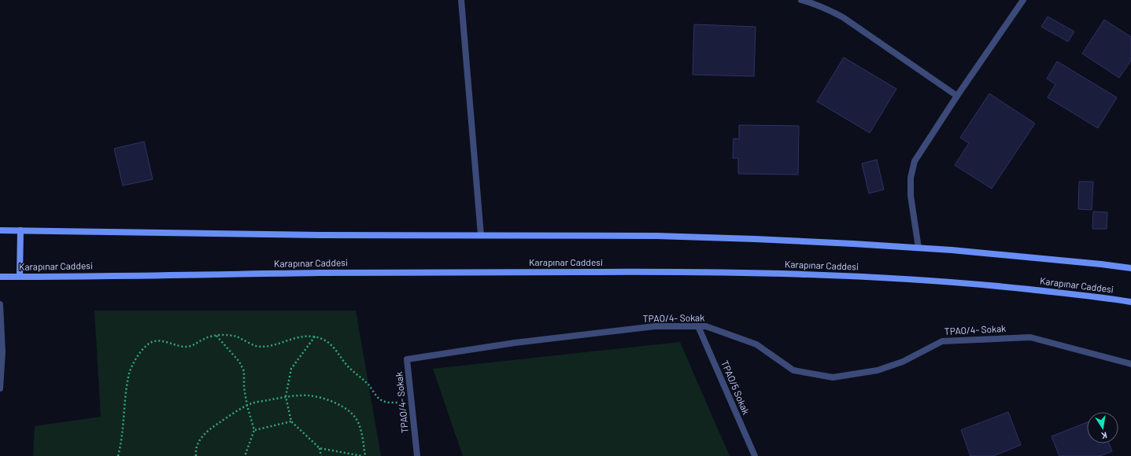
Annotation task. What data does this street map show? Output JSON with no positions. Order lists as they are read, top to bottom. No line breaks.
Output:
{"streets":{"main road":["Karapınar Caddesi"],"street":["TPAO/4- Sokak","TPAO/5 Sokak"]},"crossings":[["TPAO/4- Sokak","TPAO/5 Sokak"]],"north":"bottom"}
